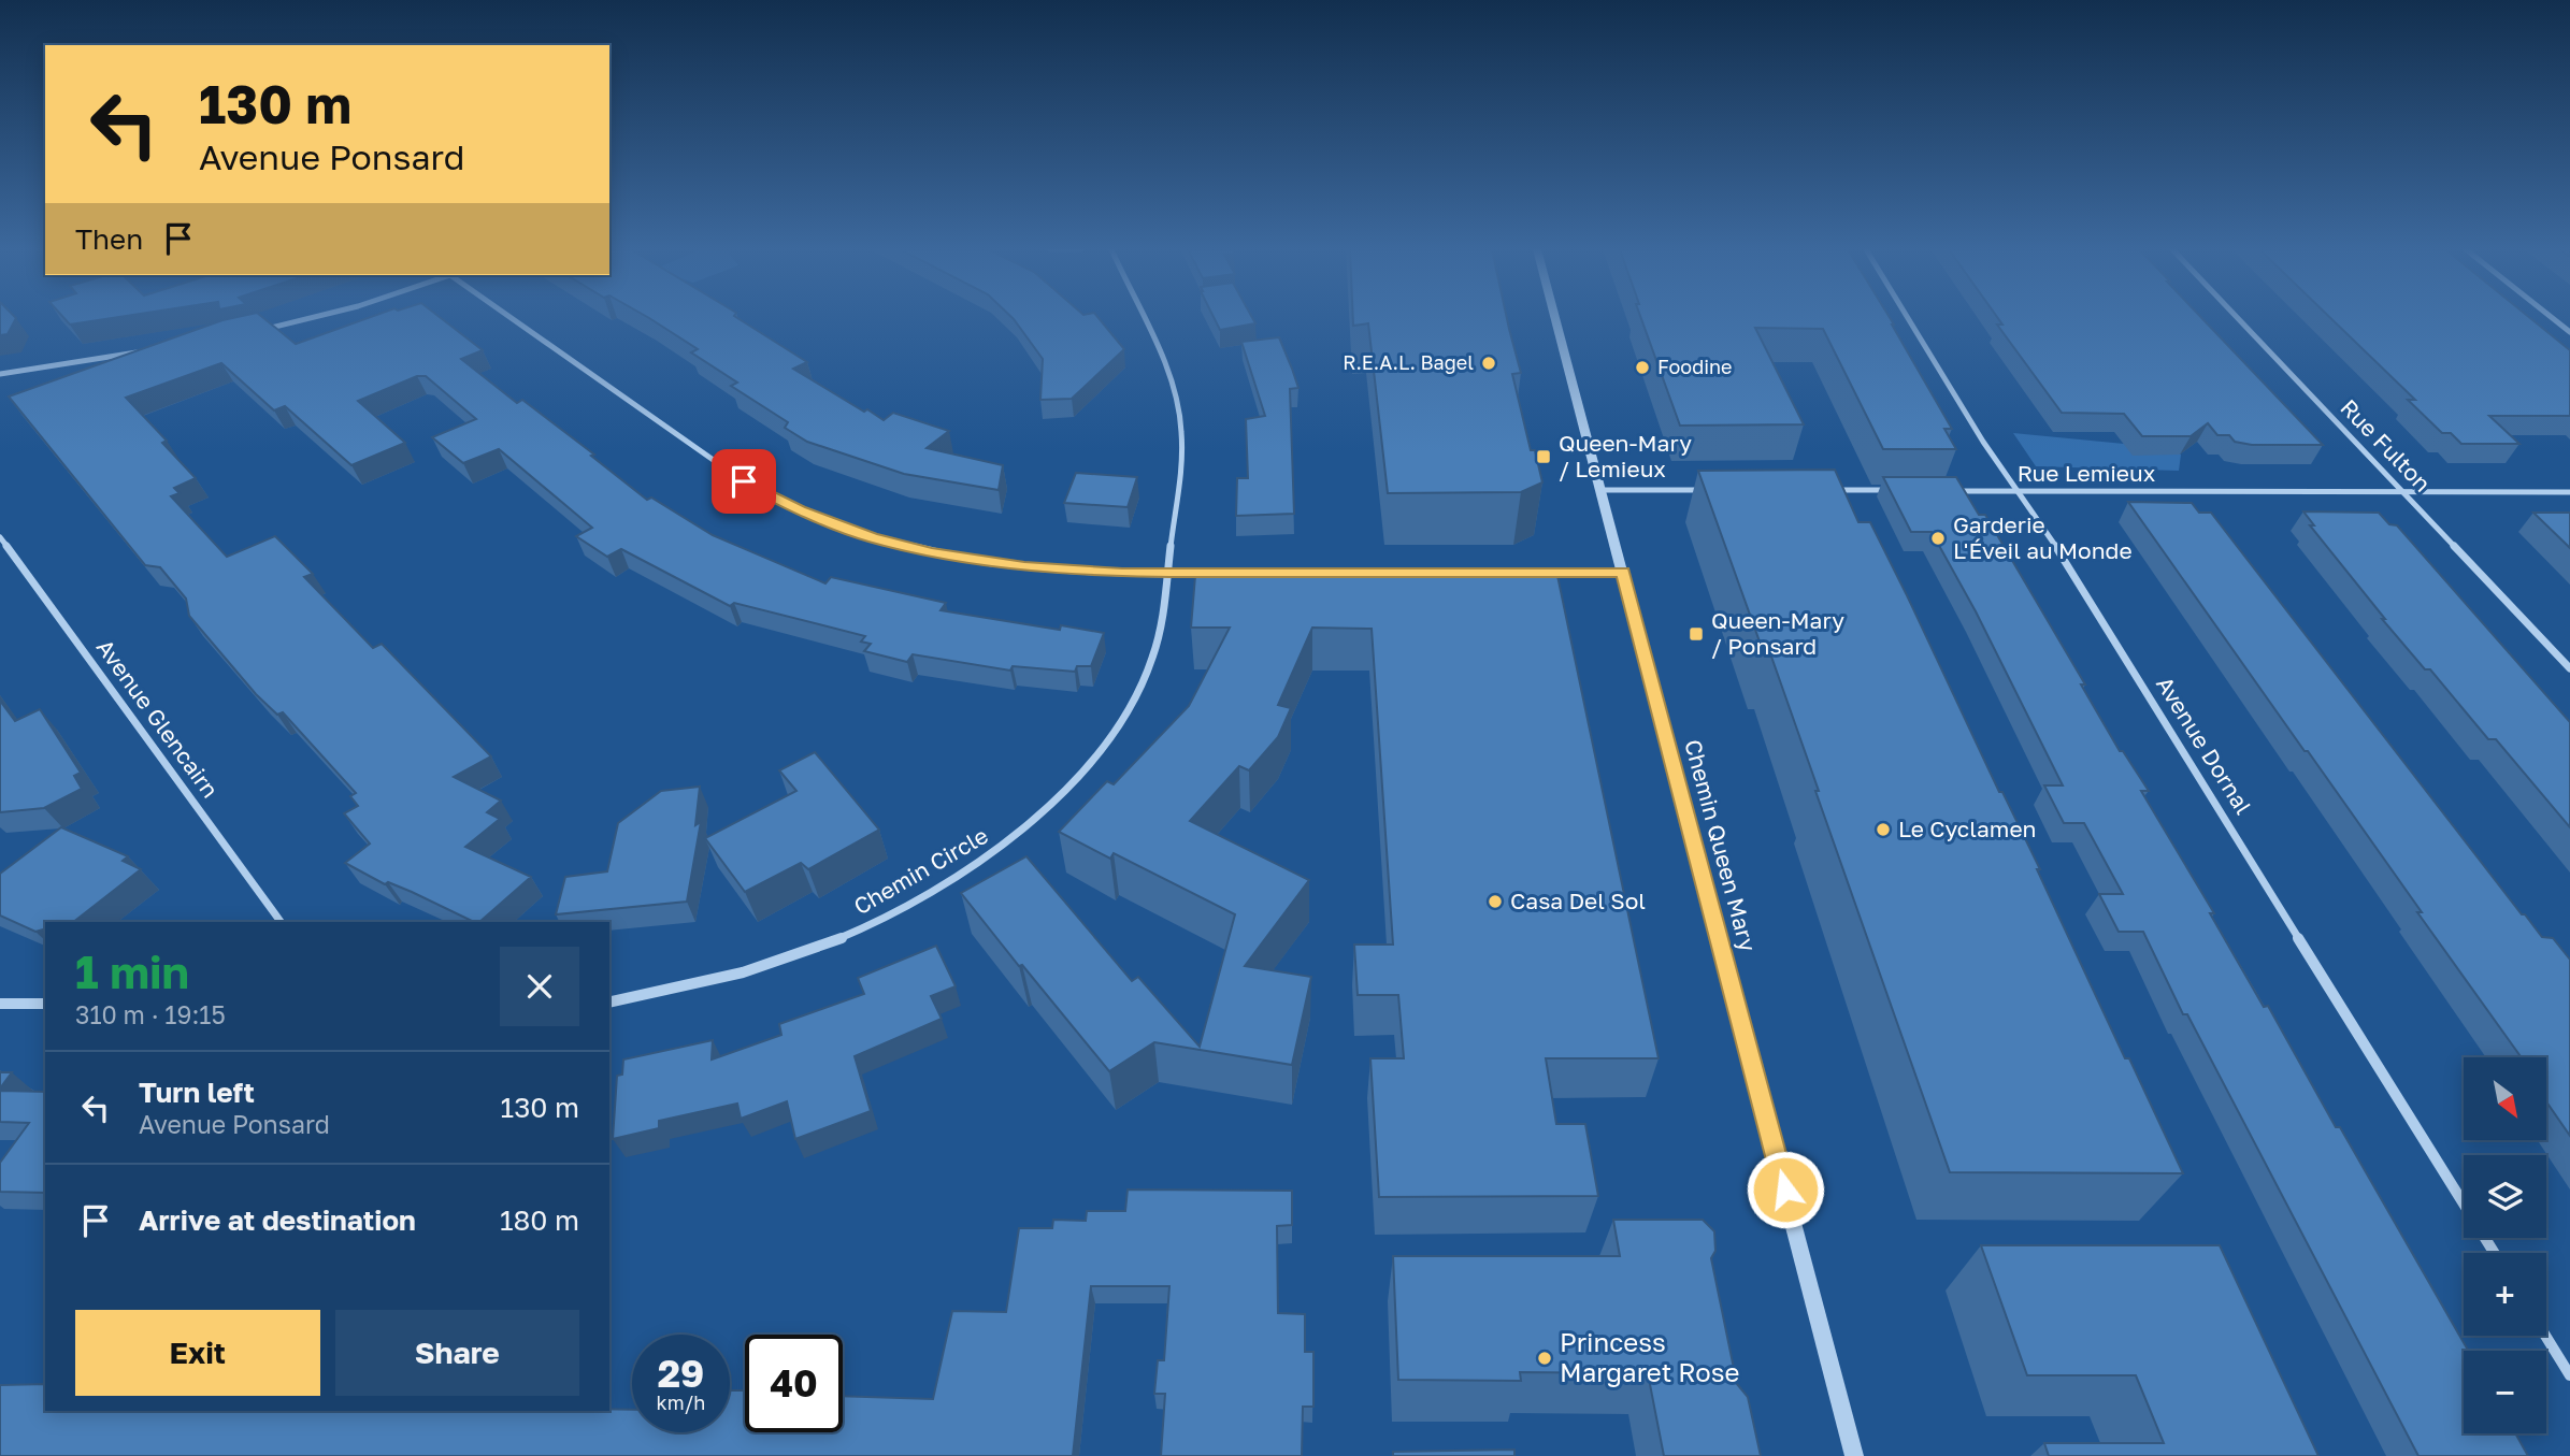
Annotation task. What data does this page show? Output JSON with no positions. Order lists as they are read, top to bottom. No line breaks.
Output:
{"streets":{"street":["Rue Fulton","Rue Lemieux","Avenue Glencairn","Avenue Dornal","Chemin Queen Mary","Chemin Circle"]},"crossings":[["Rue Fulton","Rue Lemieux"],["Rue Lemieux","Avenue Dornal"]],"places":{"other":["R.E.A.L. Bagel","Foodine","Garderie L'Éveil au Monde","Le Cyclamen","Casa Del Sol","Princess Margaret Rose"],"transit":["Queen-Mary / Lemieux","Queen-Mary / Ponsard"]},"north":"bottom right","page":{"turn":["130 m","Avenue Ponsard"],"then":"Then","heading":["1 min","310 m · 19:15"],"list":[{"name":"Turn left","note":"Avenue Ponsard","value":"130 m"},{"name":"Arrive at destination","value":"180 m"}],"map_buttons":["+","−"],"buttons":["Exit","Share"],"speed":"29 km/h","limit":"40"}}
